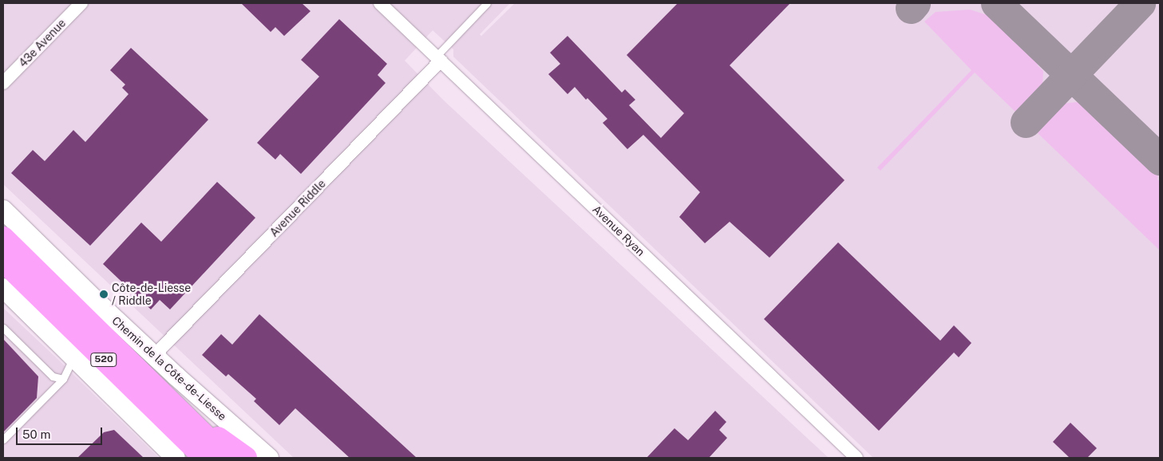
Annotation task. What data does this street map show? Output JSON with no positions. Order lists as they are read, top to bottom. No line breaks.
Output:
{"streets":{"highway":["520"],"main road":["Chemin de la Côte-de-Liesse"],"street":["43e Avenue","Avenue Riddle","Avenue Ryan"]},"crossings":[["Avenue Riddle","Avenue Ryan"],["Avenue Riddle","Chemin de la Côte-de-Liesse"]],"places":["Côte-de-Liesse / Riddle"],"scale_bar":"50 m"}
